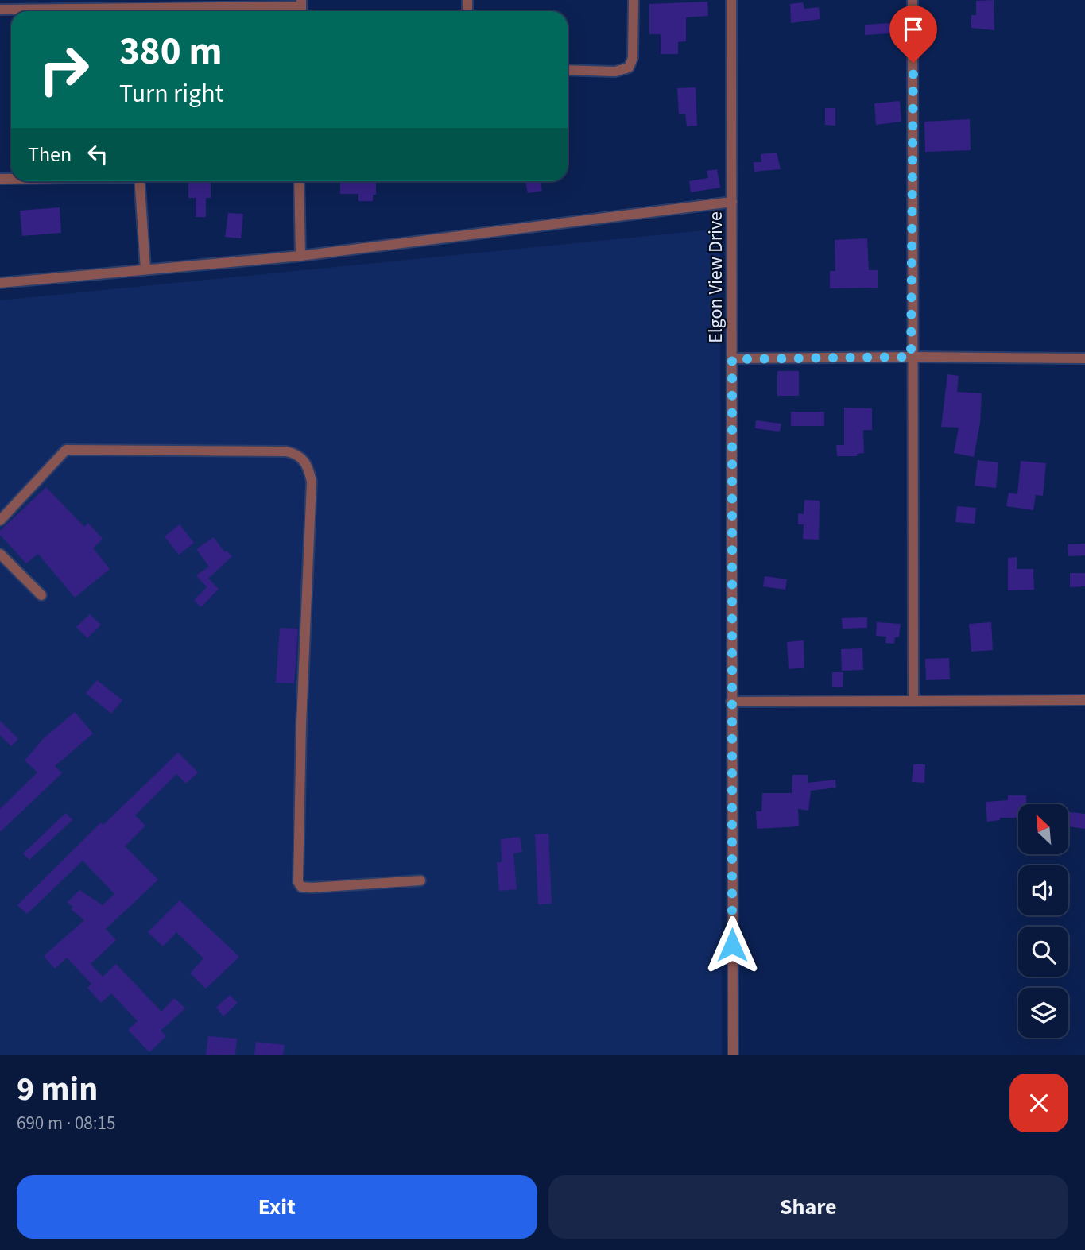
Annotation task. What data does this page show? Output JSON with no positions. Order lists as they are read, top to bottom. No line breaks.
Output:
{"streets":{"street":["Elgon View Drive"]},"north":"top left","page":{"turn":["380 m","Turn right"],"then":"Then","heading":["9 min","690 m · 08:15"],"buttons":["Exit","Share"]}}
